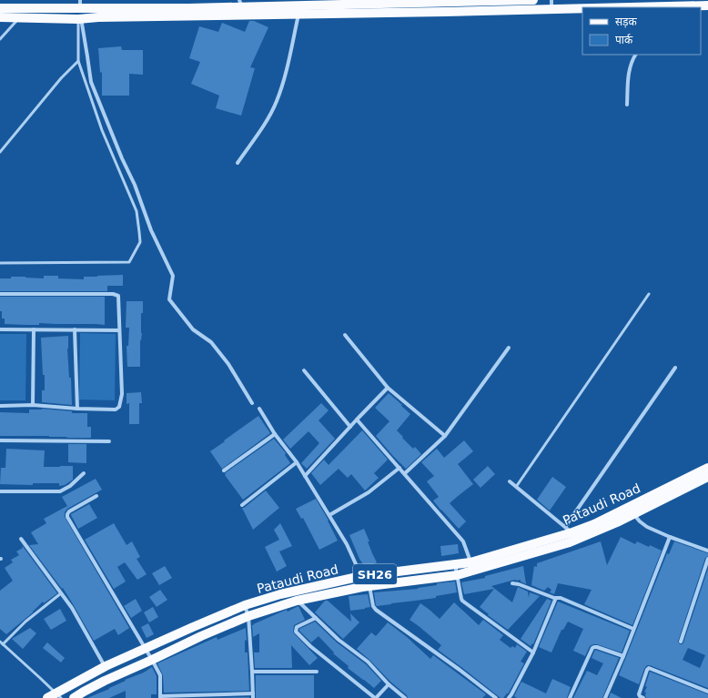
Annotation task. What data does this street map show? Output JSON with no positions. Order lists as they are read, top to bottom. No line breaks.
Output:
{"streets":{"main road":["Pataudi Road","SH26"]},"crossings":[["Pataudi Road","SH26"]],"legend":["सड़क","पार्क"]}
